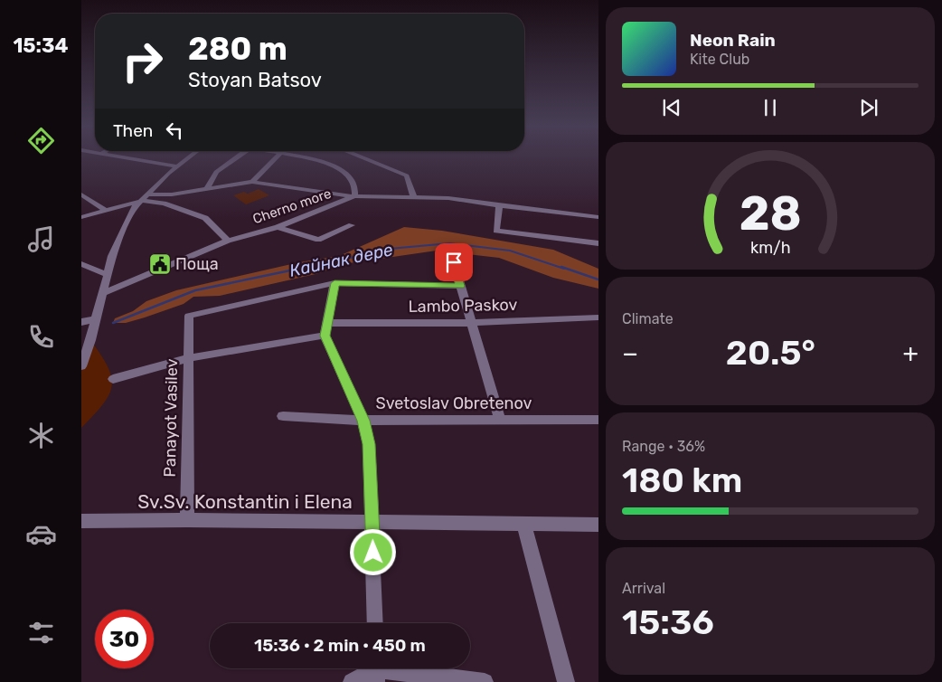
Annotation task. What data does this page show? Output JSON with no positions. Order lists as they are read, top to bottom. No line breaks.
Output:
{"streets":{"street":["Cherno more","Lambo Paskov","Svetoslav Obretenov","Panayot Vasilev","Sv.Sv. Konstantin i Elena"]},"crossings":[["Panayot Vasilev","Sv.Sv. Konstantin i Elena"]],"water":["Кайнак дере"],"places":{"public building":["Поща"]},"page":{"tabs":"15:34","turn":["280 m","Stoyan Batsov"],"song":["Neon Rain","Kite Club"],"then":"Then","tile":["Climate",["Range · 36%","180 km"],["Arrival","15:36"]],"heat":["−","20.5°","+"],"limit":"30","trip":"15:36 · 2 min · 450 m","gauge":["28","km/h"]}}
